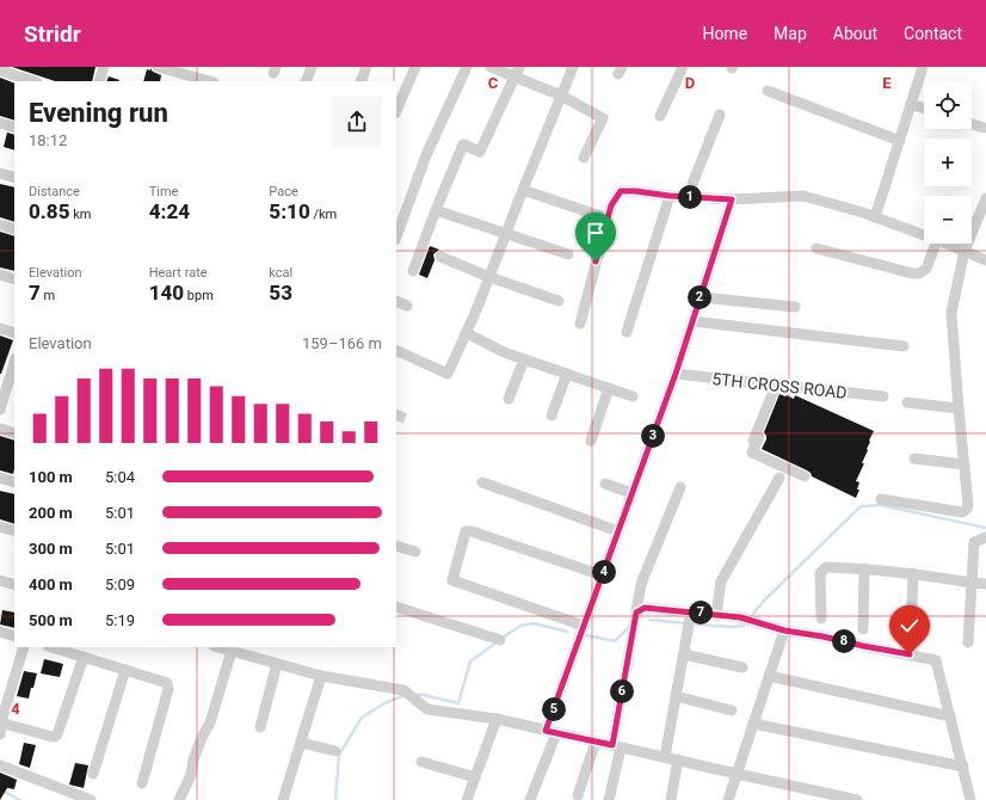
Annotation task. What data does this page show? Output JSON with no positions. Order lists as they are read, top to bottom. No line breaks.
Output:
{"streets":{"street":["5TH CROSS ROAD"]},"page":{"header":"Stridr","nav":["Home","Map","About","Contact"],"map_buttons":["+","−"],"heading":["Evening run","18:12"],"stats":[["Distance","0.85 km"],["Time","4:24"],["Pace","5:10 /km"],["Elevation","7 m"],["Heart rate","140 bpm"],["kcal","53"]],"pins":["1","2","3","4","7","8","6","5"],"chart":["Elevation","159–166 m"],"list":[{"name":"100 m","note":"5:04"},{"name":"200 m","note":"5:01"},{"name":"300 m","note":"5:01"},{"name":"400 m","note":"5:09"},{"name":"500 m","note":"5:19"}]},"grid":{"columns":["C","D","E"],"rows":["4"]}}
